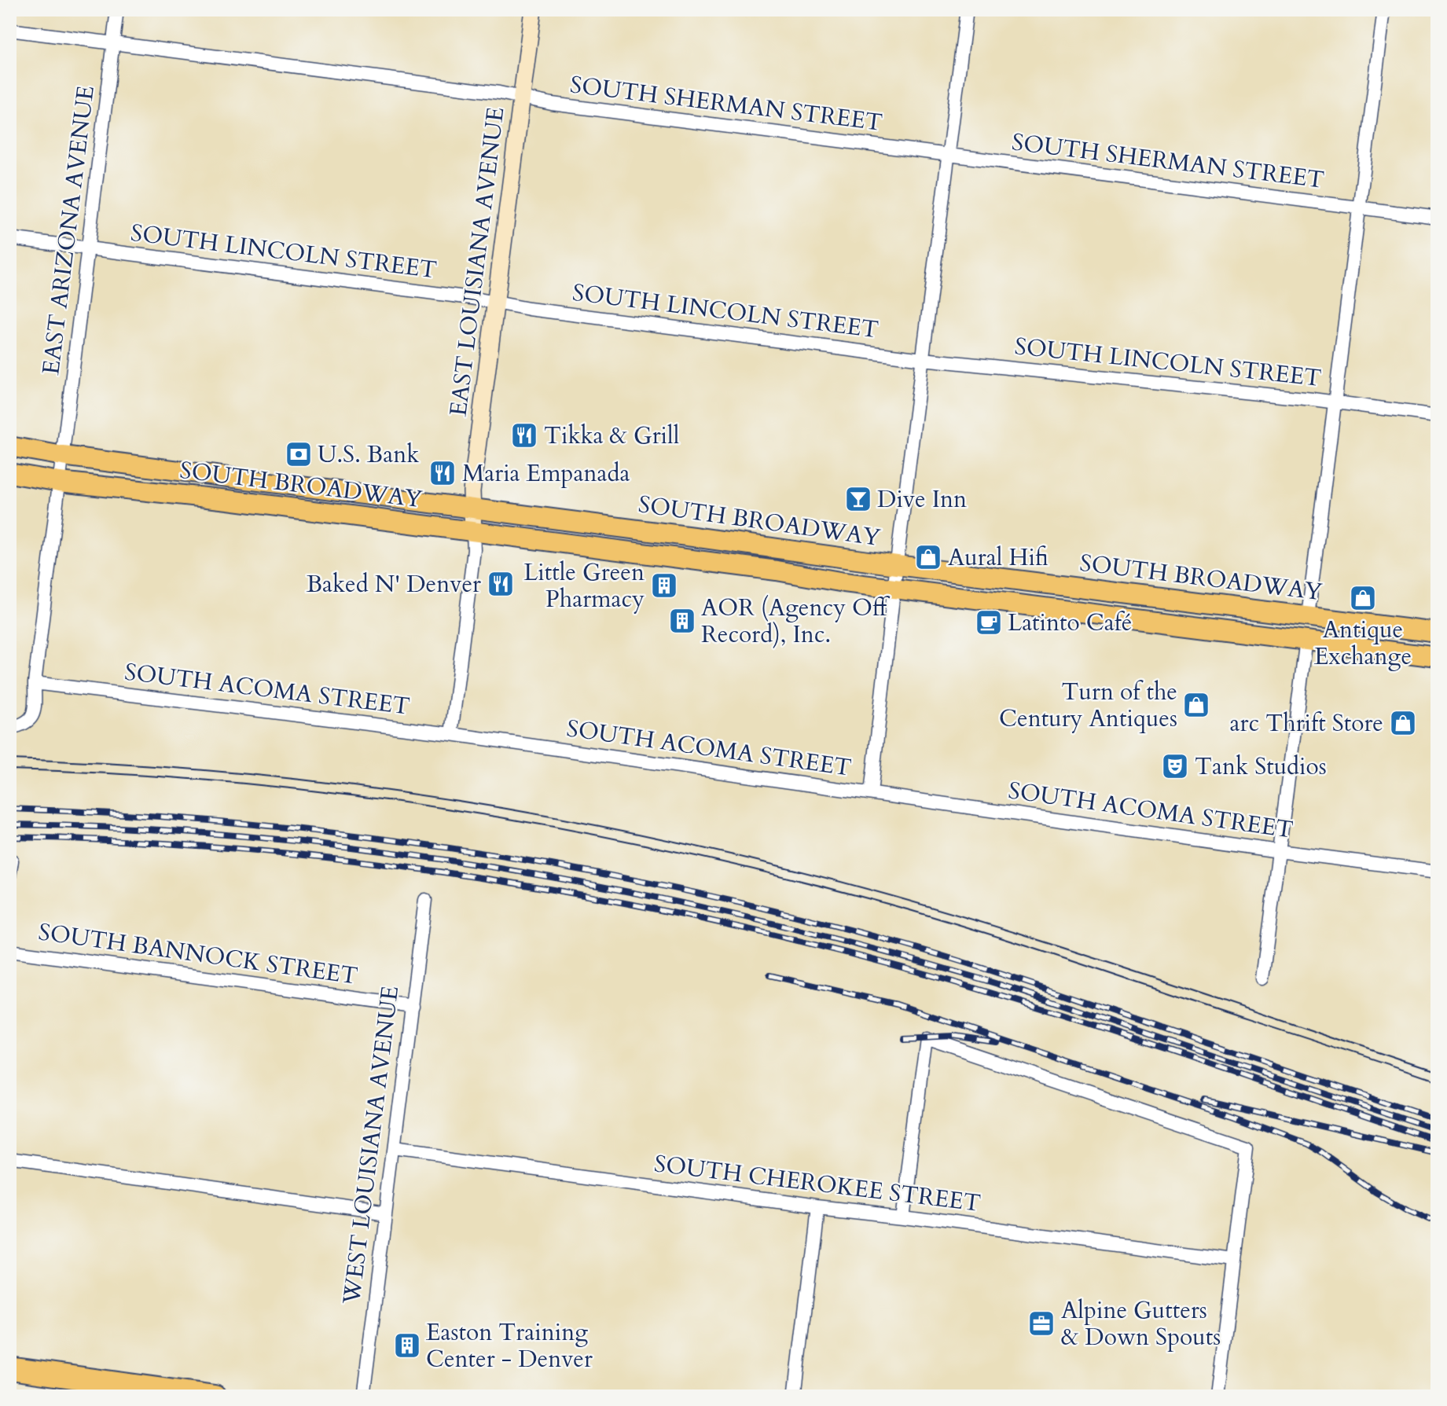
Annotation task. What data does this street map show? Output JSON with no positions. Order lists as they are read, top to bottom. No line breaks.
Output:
{"streets":{"main road":["SOUTH BROADWAY"],"street":["SOUTH SHERMAN STREET","EAST ARIZONA AVENUE","SOUTH LINCOLN STREET","EAST LOUISIANA AVENUE","SOUTH ACOMA STREET","SOUTH BANNOCK STREET","WEST LOUISIANA AVENUE","SOUTH CHEROKEE STREET"]},"crossings":[["SOUTH SHERMAN STREET","EAST ARIZONA AVENUE"],["SOUTH SHERMAN STREET","EAST LOUISIANA AVENUE"],["EAST ARIZONA AVENUE","SOUTH LINCOLN STREET"],["EAST ARIZONA AVENUE","SOUTH BROADWAY"],["EAST ARIZONA AVENUE","SOUTH ACOMA STREET"],["SOUTH LINCOLN STREET","EAST LOUISIANA AVENUE"],["EAST LOUISIANA AVENUE","SOUTH BROADWAY"],["SOUTH BANNOCK STREET","WEST LOUISIANA AVENUE"],["WEST LOUISIANA AVENUE","SOUTH CHEROKEE STREET"]],"places":{"restaurant":["Tikka & Grill","Maria Empanada","Baked N' Denver"],"bank":["U.S. Bank"],"bar":["Dive Inn"],"shop":["Aural Hifi","Antique Exchange","Turn of the Century Antiques","arc Thrift Store"],"building":["Little Green Pharmacy","AOR (Agency Off Record), Inc.","Easton Training Center - Denver"],"cafe":["Latinto Café"],"theatre":["Tank Studios"],"office":["Alpine Gutters & Down Spouts"]}}
